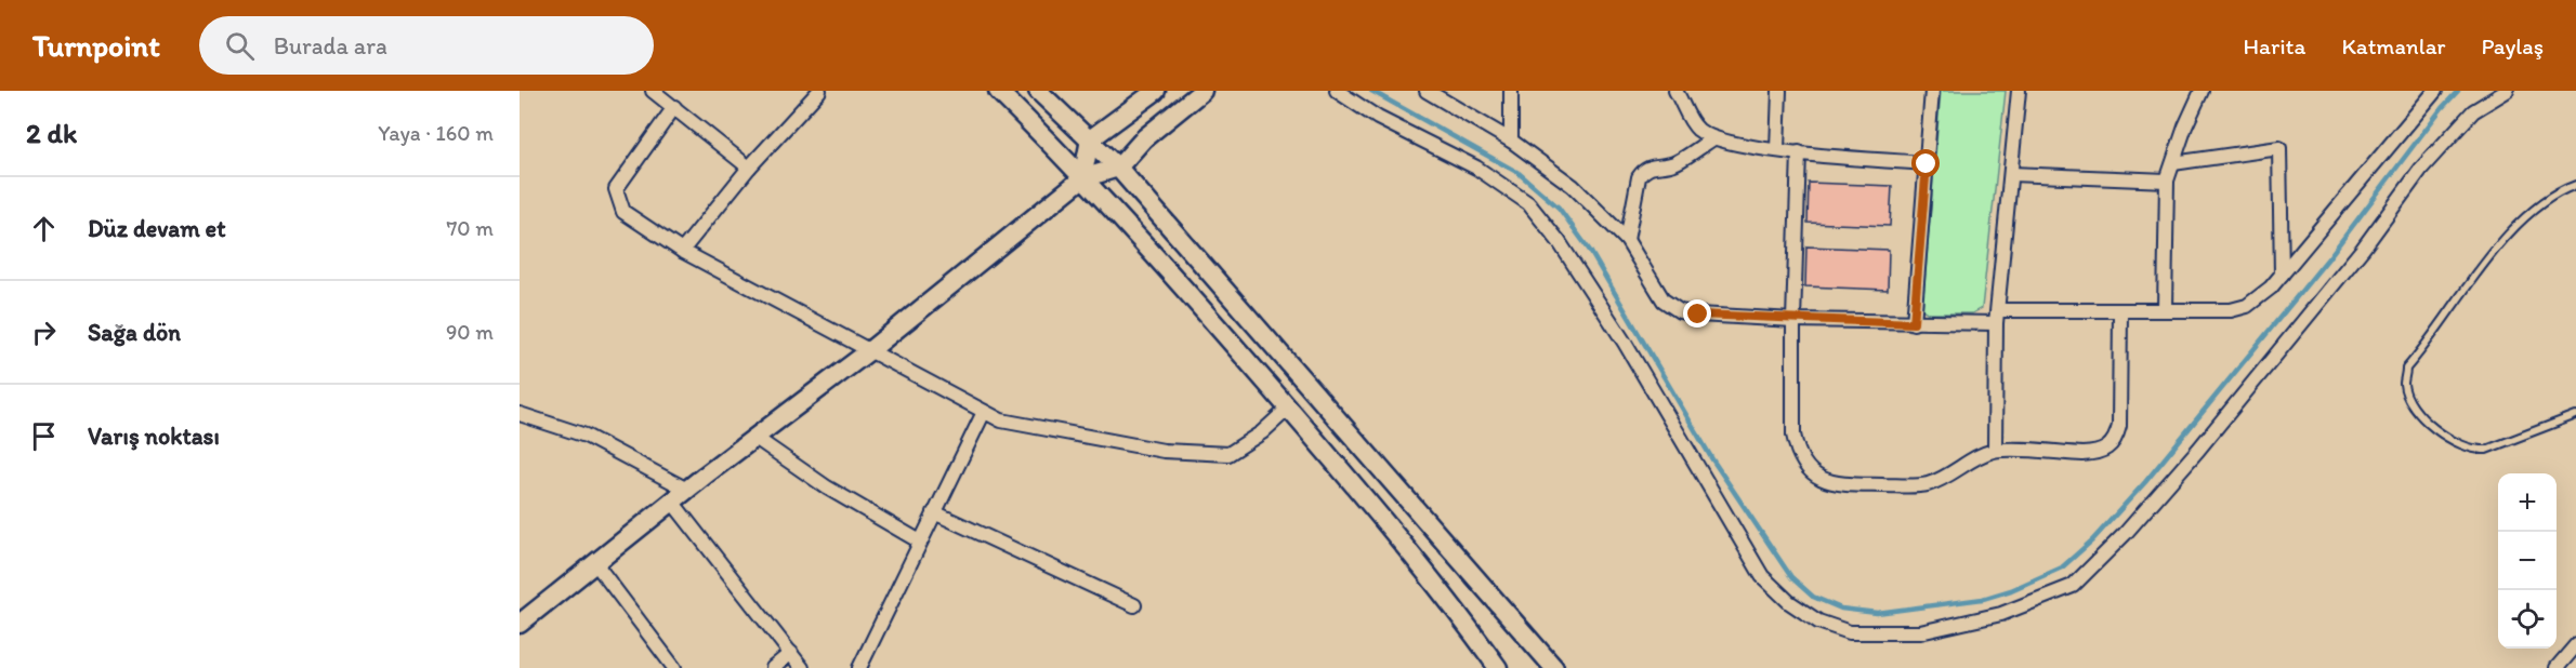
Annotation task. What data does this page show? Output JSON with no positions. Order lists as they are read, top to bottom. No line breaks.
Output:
{"page":{"header":"Turnpoint","search":"Burada ara","nav":["Harita","Katmanlar","Paylaş"],"heading":["2 dk","Yaya · 160 m"],"list":[["Düz devam et","70 m"],["Sağa dön","90 m"],"Varış noktası"],"map_buttons":["+","−"]}}
